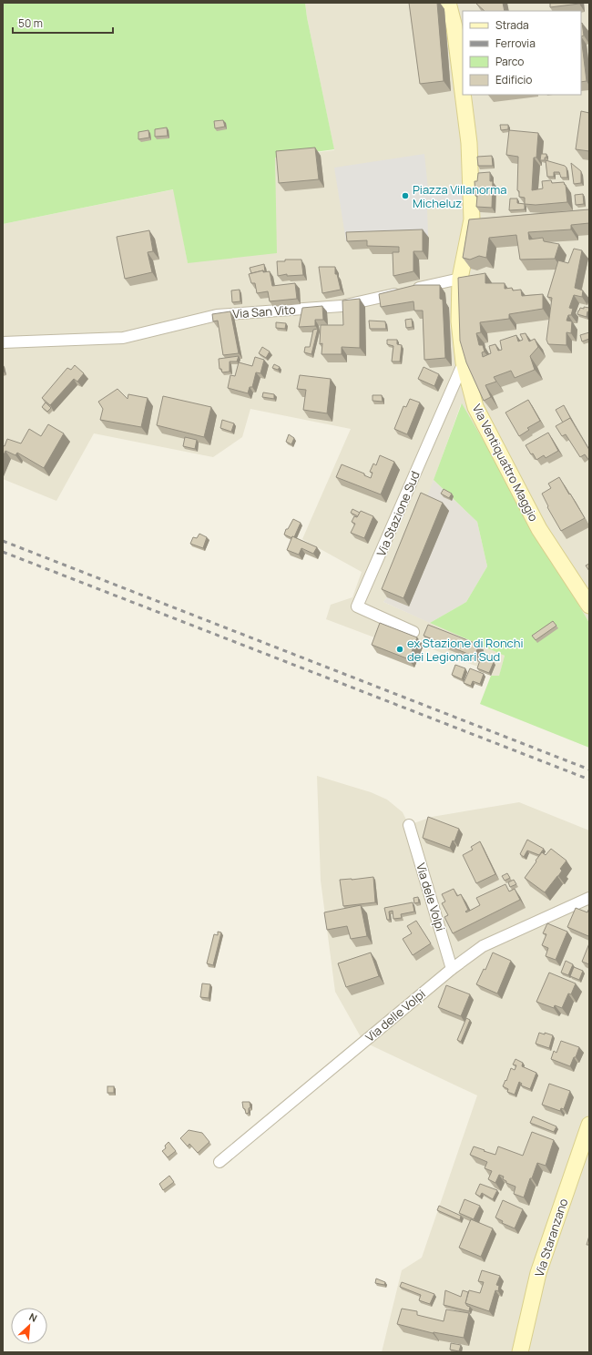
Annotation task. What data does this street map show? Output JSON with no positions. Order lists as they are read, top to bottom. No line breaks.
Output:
{"streets":{"street":["Via San Vito","Via Ventiquattro Maggio","Via Stazione Sud","Via dele Volpi","Via delle Volpi","Via Staranzano"]},"crossings":[["Via San Vito","Via Ventiquattro Maggio"],["Via Ventiquattro Maggio","Via Stazione Sud"],["Via dele Volpi","Via delle Volpi"]],"places":["Piazza Villanorma Micheluz","ex Stazione di Ronchi dei Legionari Sud"],"legend":["Strada","Ferrovia","Parco","Edificio"],"scale_bar":"50 m","north":"top right"}
